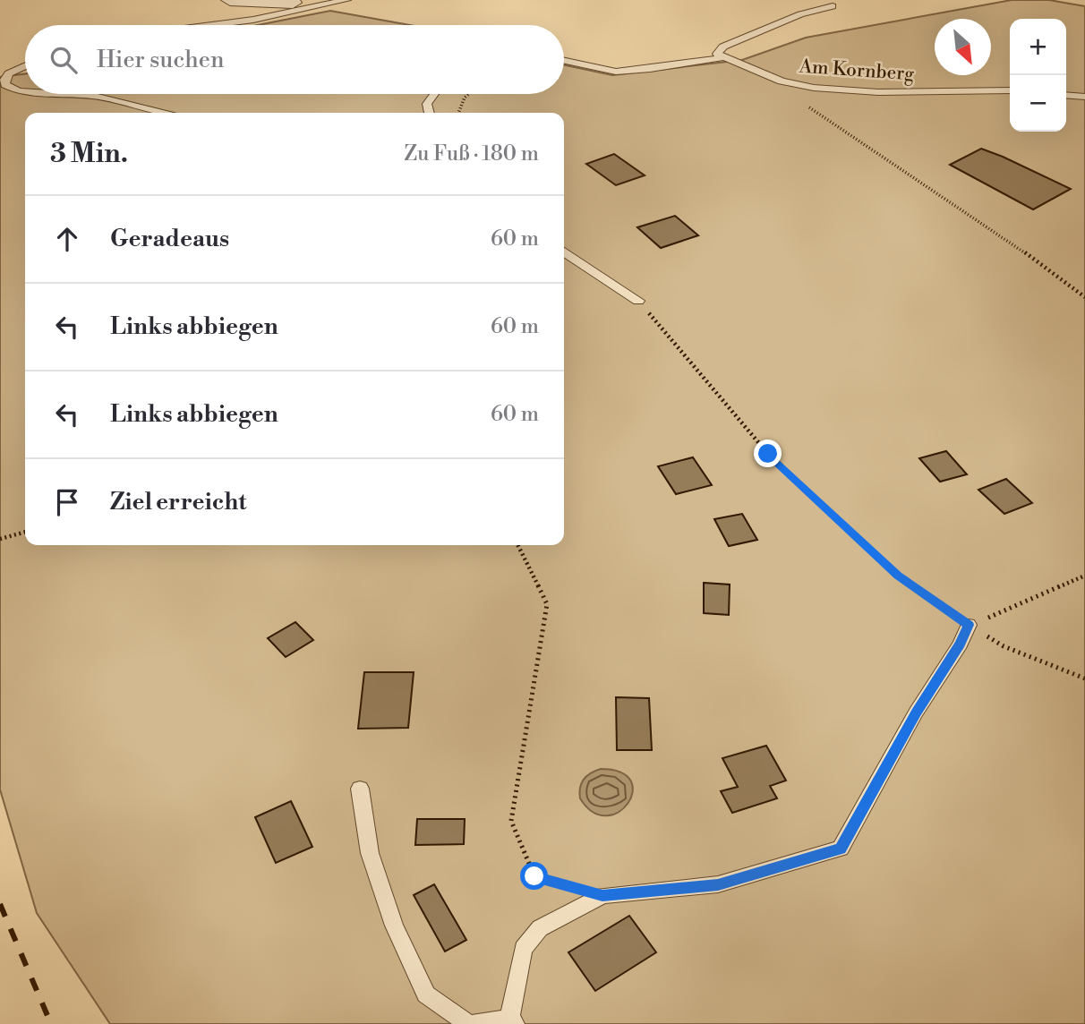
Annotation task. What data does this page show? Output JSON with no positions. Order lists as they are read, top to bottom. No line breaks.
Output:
{"streets":{"lane":["Am Kornberg"]},"north":"bottom right","page":{"map_buttons":["+","−"],"search":"Hier suchen","heading":["3 Min.","Zu Fuß · 180 m"],"list":[["Geradeaus","60 m"],["Links abbiegen","60 m"],["Links abbiegen","60 m"],"Ziel erreicht"]}}
